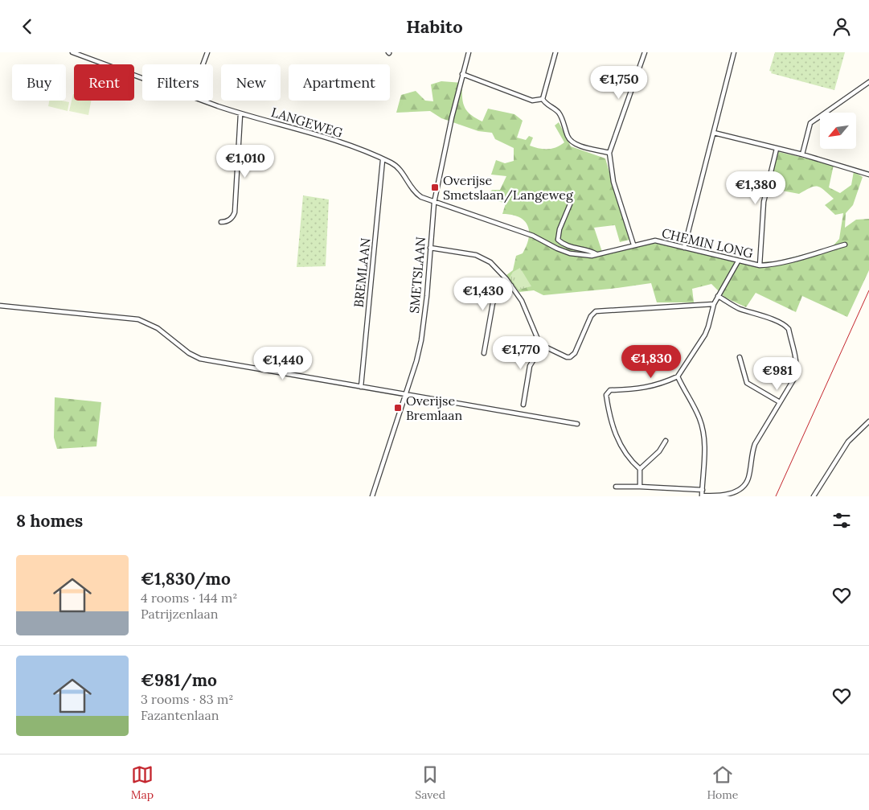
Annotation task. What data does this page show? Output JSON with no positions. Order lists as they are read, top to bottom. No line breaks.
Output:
{"streets":{"street":["LANGEWEG","CHEMIN LONG","BREMLAAN","SMETSLAAN"]},"crossings":[["LANGEWEG","CHEMIN LONG"],["LANGEWEG","BREMLAAN"],["LANGEWEG","SMETSLAAN"]],"places":{"transit":["Overijse Smetslaan/Langeweg","Overijse Bremlaan"]},"north":"bottom left","page":{"header":"Habito","chip":["Buy","Rent","Filters","New","Apartment"],"price":["€1,750","€1,010","€1,380","€1,430","€1,770","€1,830","€1,440","€981"],"heading":"8 homes","list":[{"name":"€1,830/mo","note":"4 rooms · 144 m² · Patrijzenlaan"},{"name":"€981/mo","note":"3 rooms · 83 m² · Fazantenlaan"}],"tabs":["Map","Saved","Home"]}}
